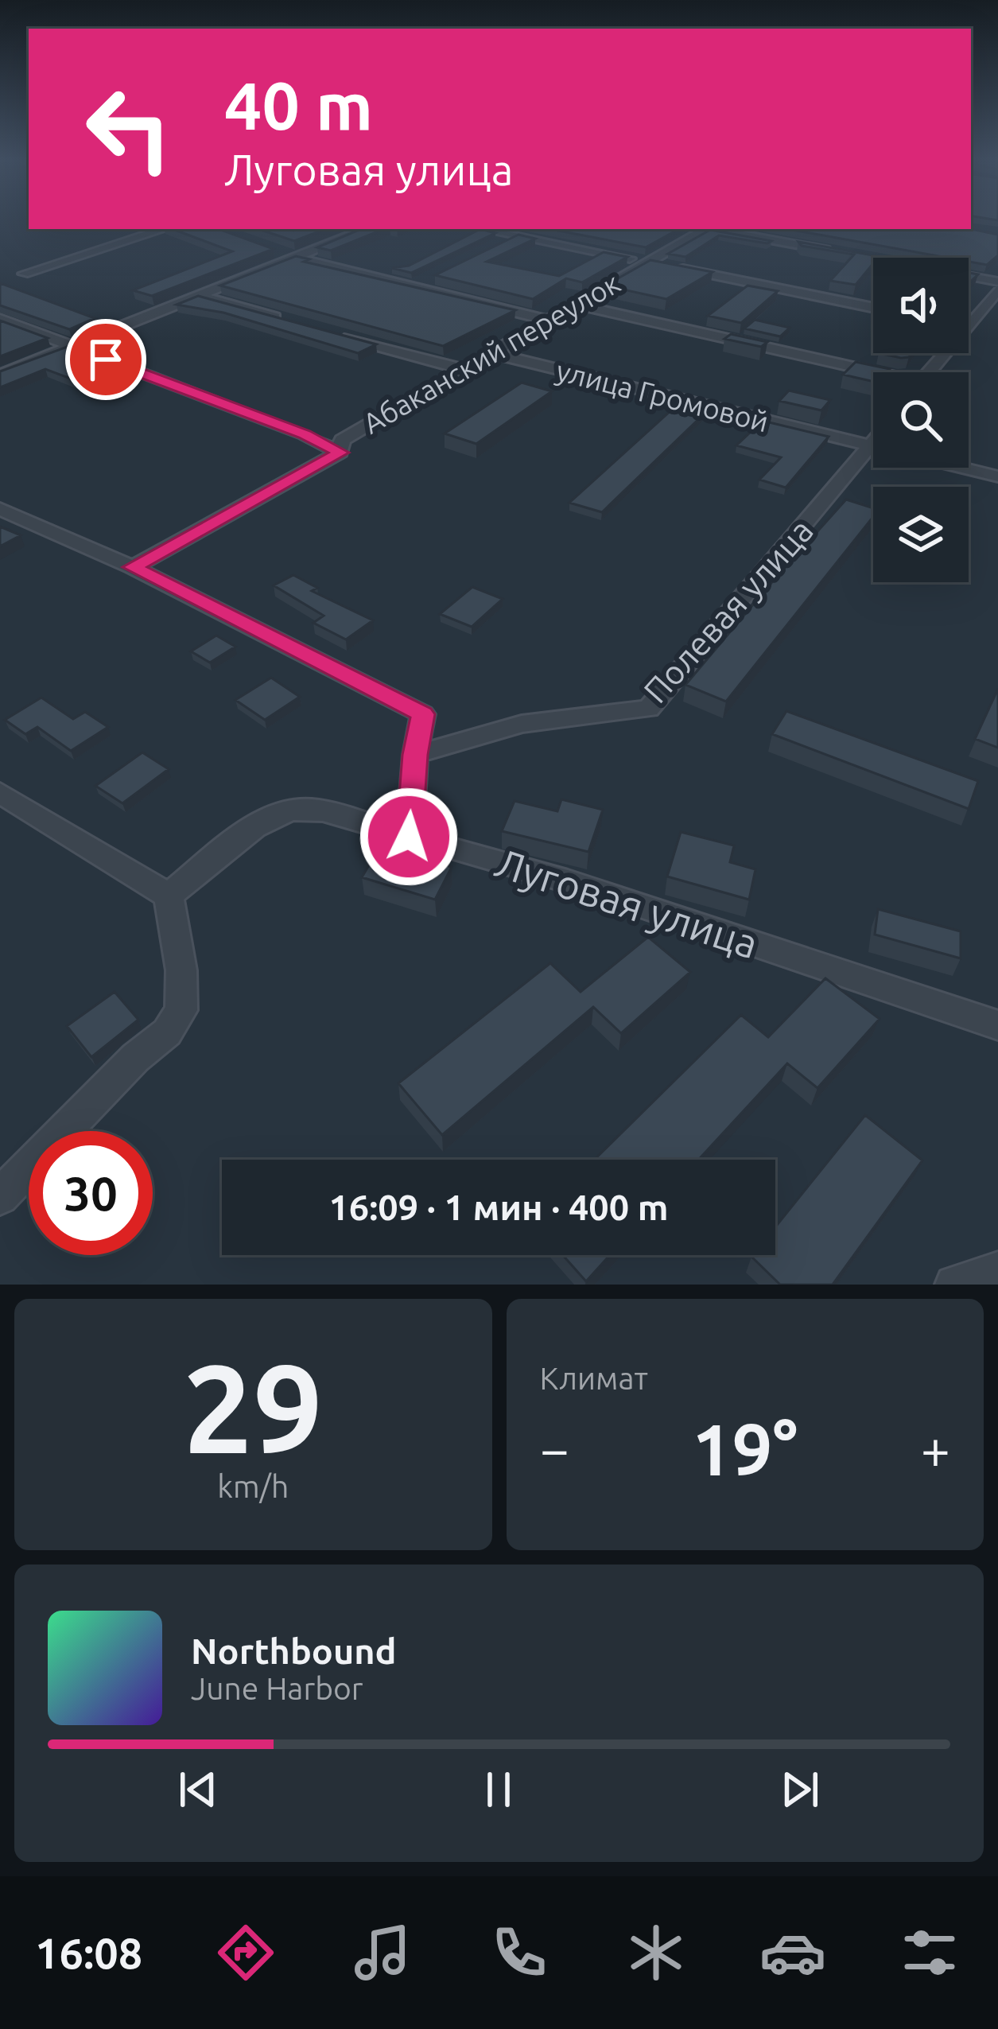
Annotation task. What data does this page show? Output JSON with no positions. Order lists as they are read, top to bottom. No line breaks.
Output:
{"streets":{"street":["Абаканский переулок","улица Громовой","Полевая улица","Луговая улица"]},"crossings":[["Абаканский переулок","улица Громовой"],["улица Громовой","Полевая улица"]],"page":{"turn":["40 m","Луговая улица"],"limit":"30","trip":"16:09 · 1 мин · 400 m","tile":[["29","km/h"],"Климат"],"heat":["−","19°","+"],"song":["Northbound","June Harbor"],"tabs":"16:08"}}
